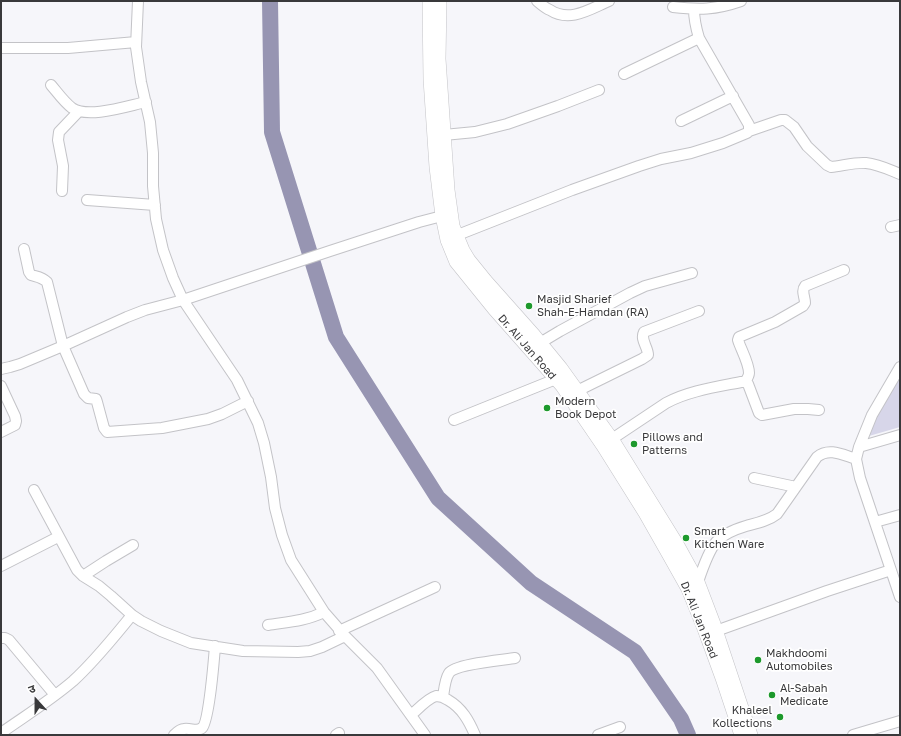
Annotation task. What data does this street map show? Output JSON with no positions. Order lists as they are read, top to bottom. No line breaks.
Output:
{"streets":{"main road":["Dr. Ali Jan Road"]},"places":["Masjid Sharief Shah-E-Hamdan (RA)","Modern Book Depot","Pillows and Patterns","Smart Kitchen Ware","Makhdoomi Automobiles","Al-Sabah Medicate","Khaleel Kollections"],"north":"top"}
